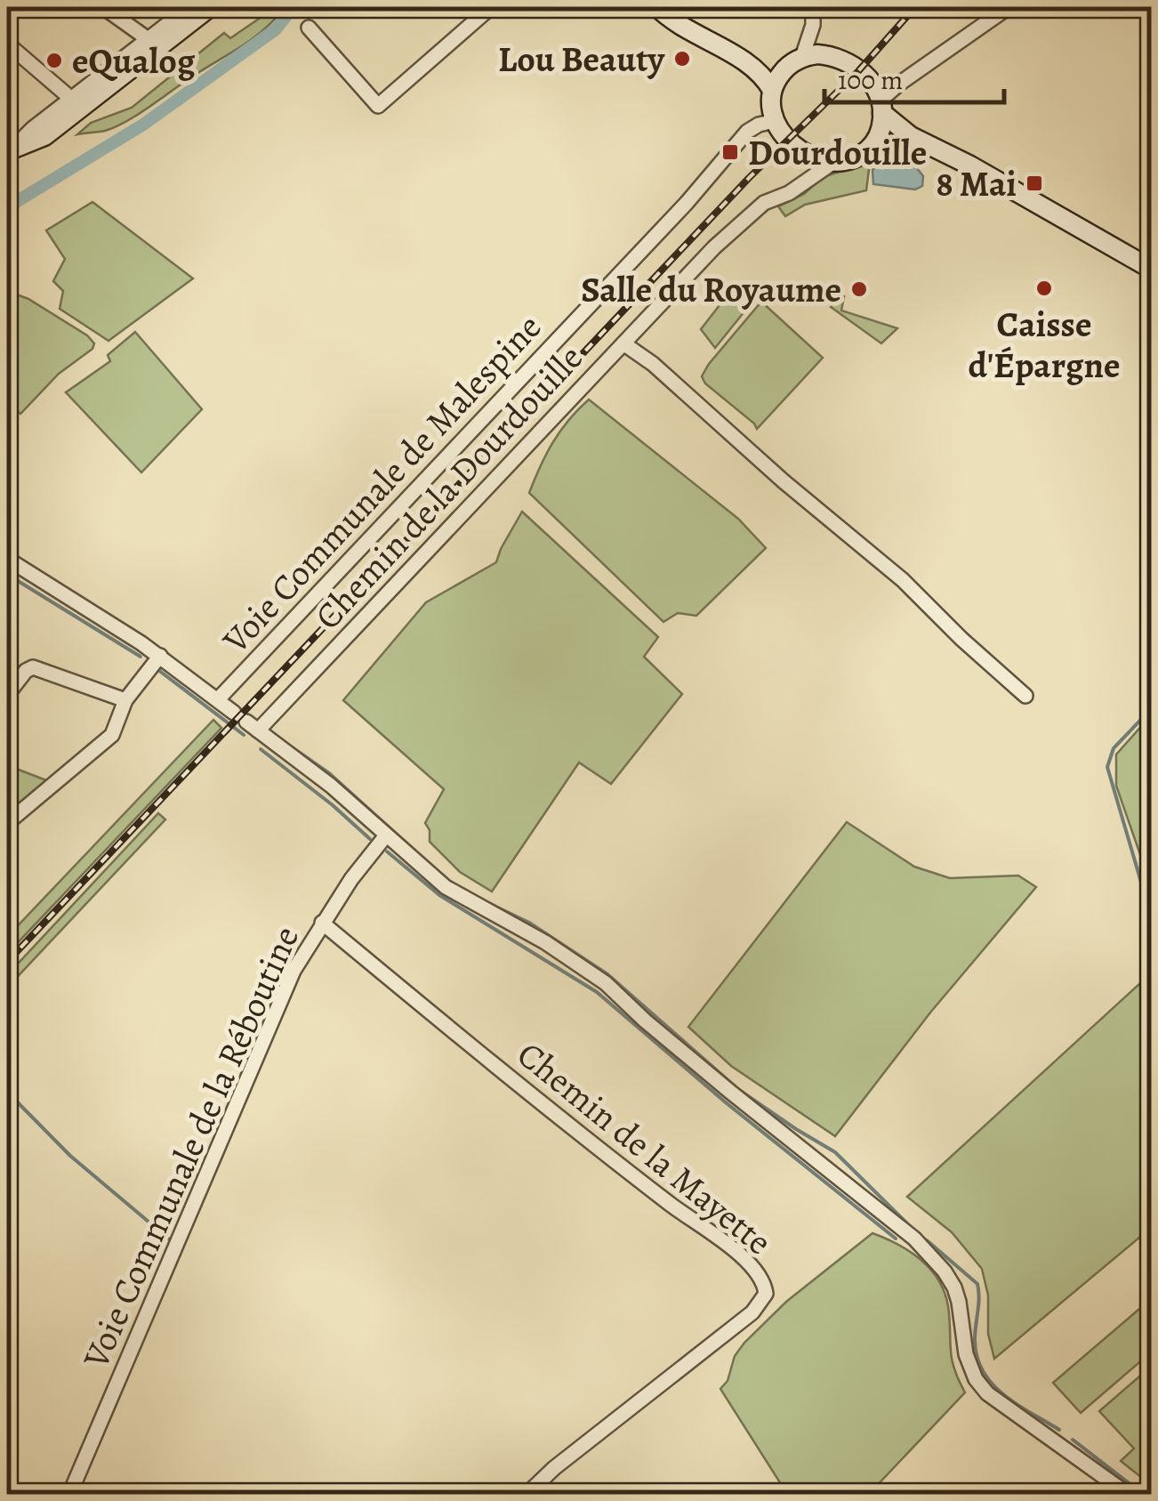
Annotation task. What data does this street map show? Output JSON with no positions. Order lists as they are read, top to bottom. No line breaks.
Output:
{"streets":{"street":["Voie Communale de Malespine","Chemin de la Dourdouille","Voie Communale de la Réboutine","Chemin de la Mayette"]},"crossings":[["Voie Communale de Malespine","Chemin de la Dourdouille"],["Voie Communale de la Réboutine","Chemin de la Mayette"]],"places":{"other":["Lou Beauty","eQualog","Caisse d'Épargne","Salle du Royaume"],"transit":["Dourdouille","8 Mai"]},"scale_bar":"100 m"}
